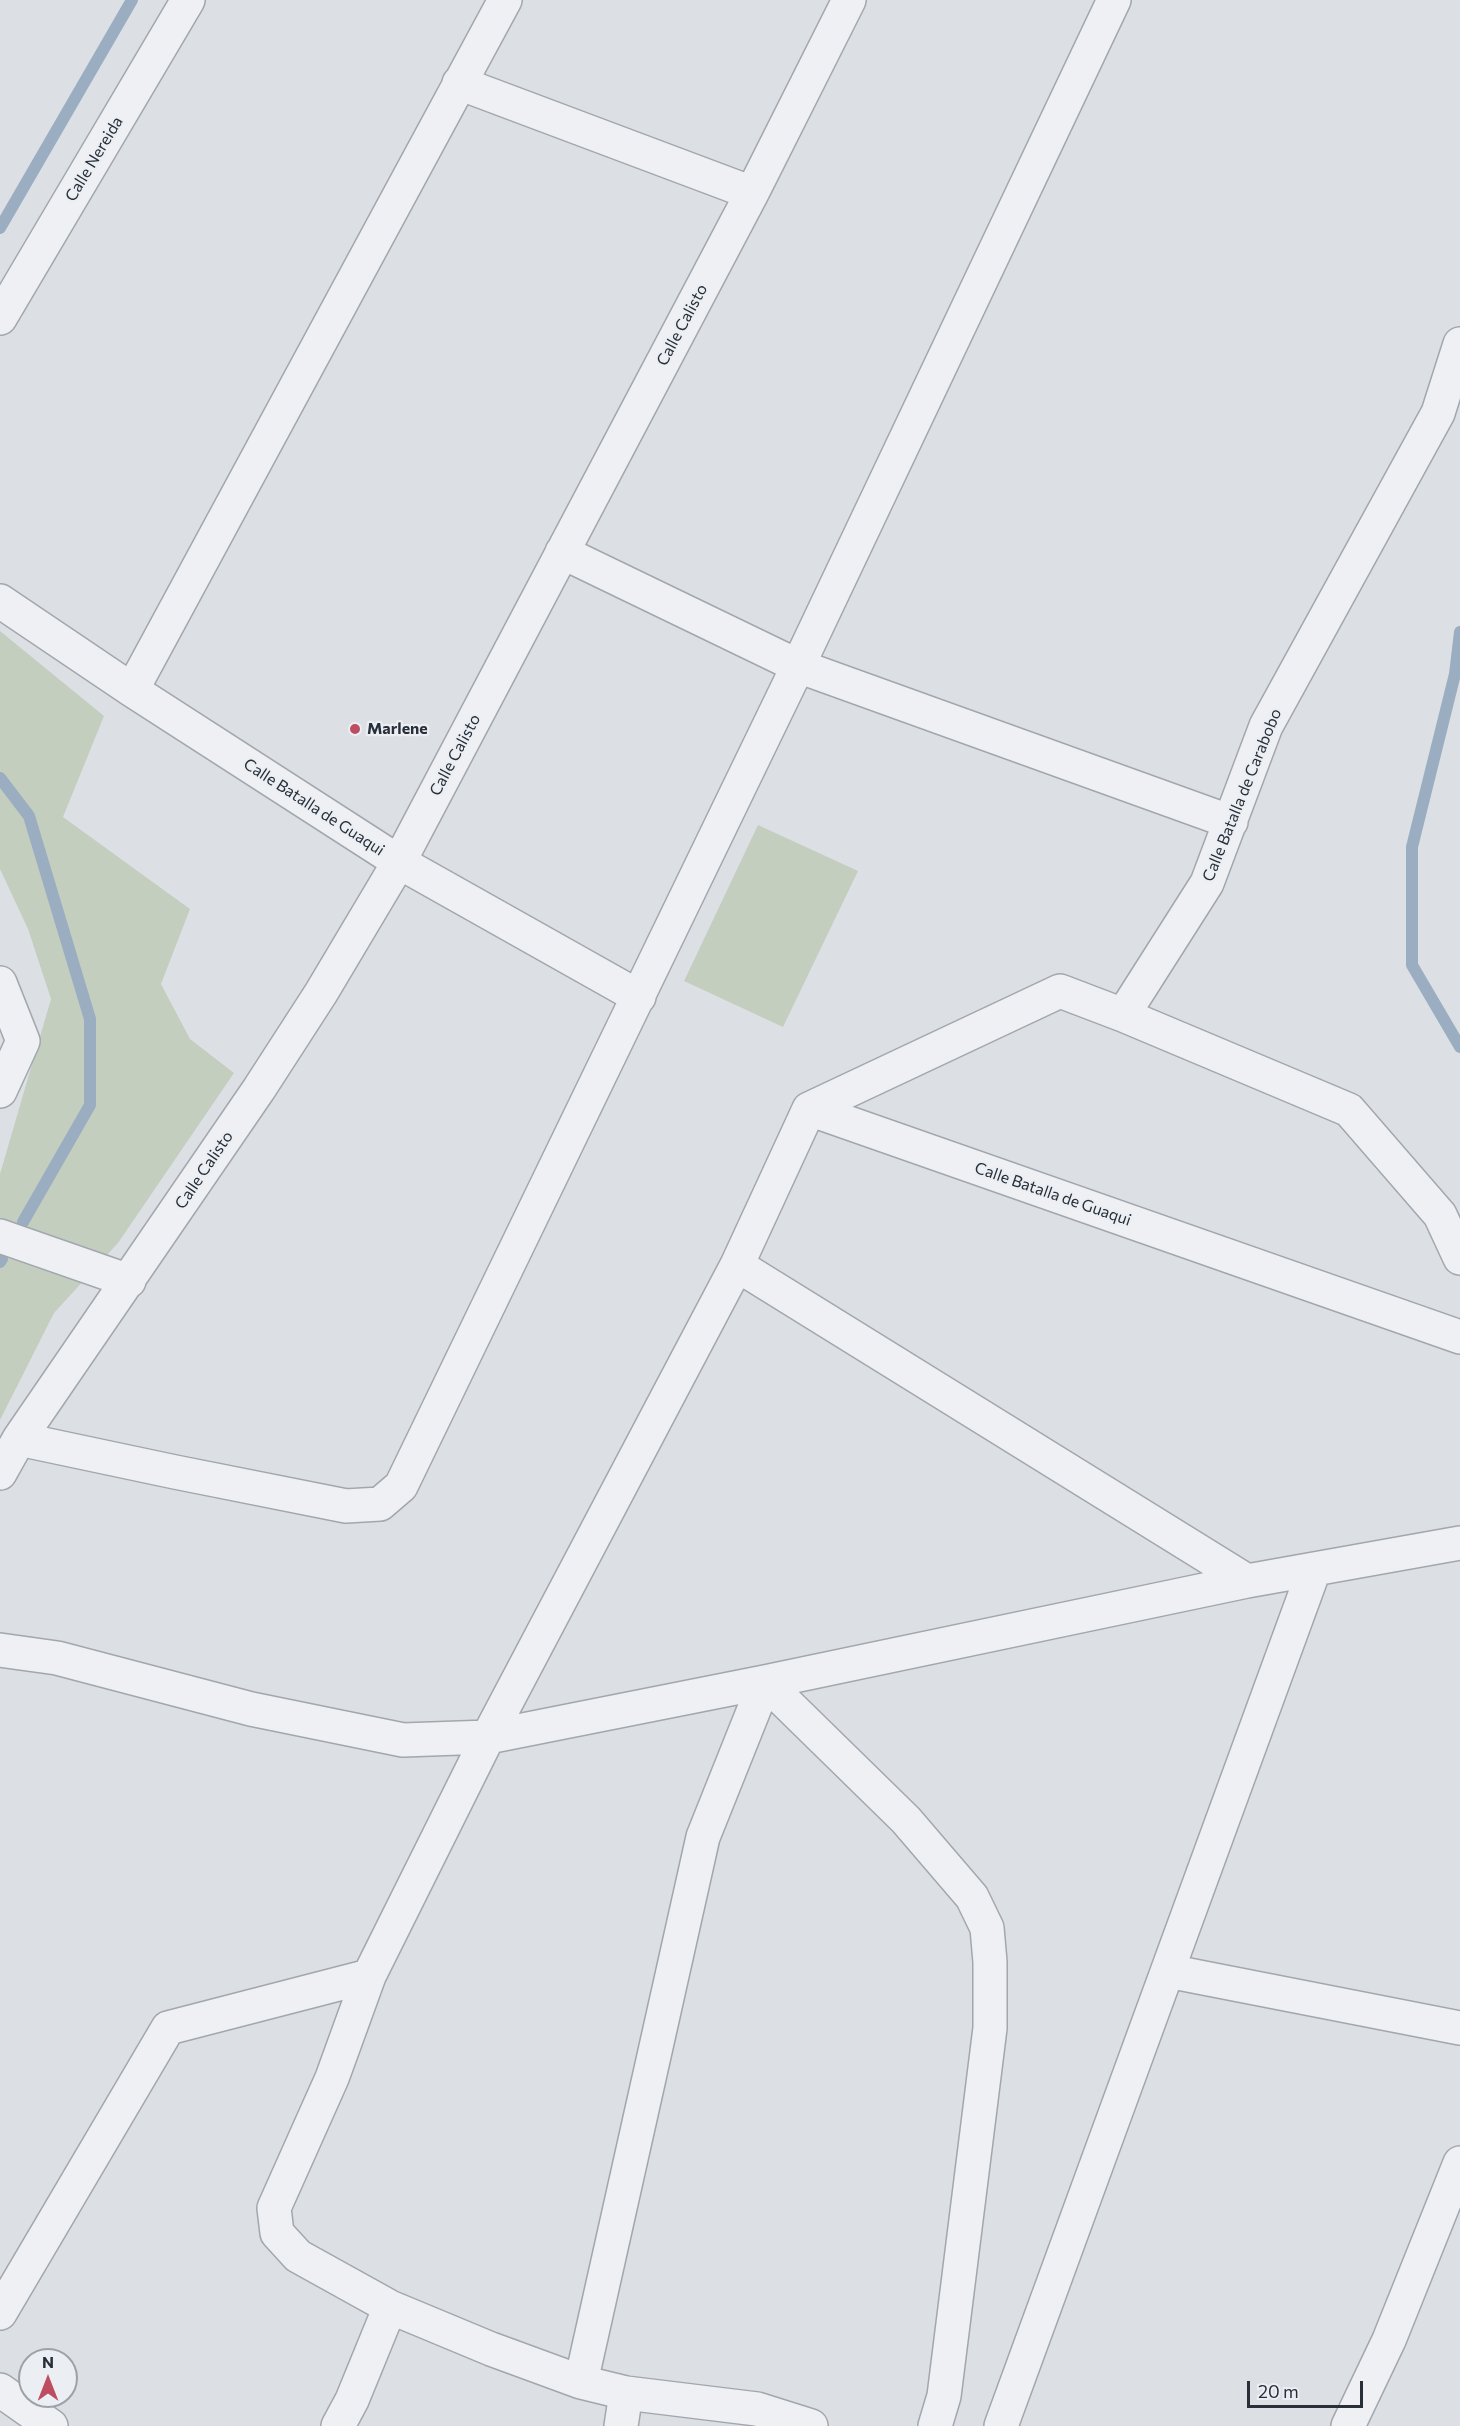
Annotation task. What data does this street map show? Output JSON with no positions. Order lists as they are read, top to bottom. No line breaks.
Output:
{"streets":{"street":["Calle Nereida","Calle Calisto","Calle Batalla de Carabobo","Calle Batalla de Guaqui"]},"crossings":[["Calle Calisto","Calle Batalla de Guaqui"]],"places":["Marlene"],"scale_bar":"20 m","north":"top"}
